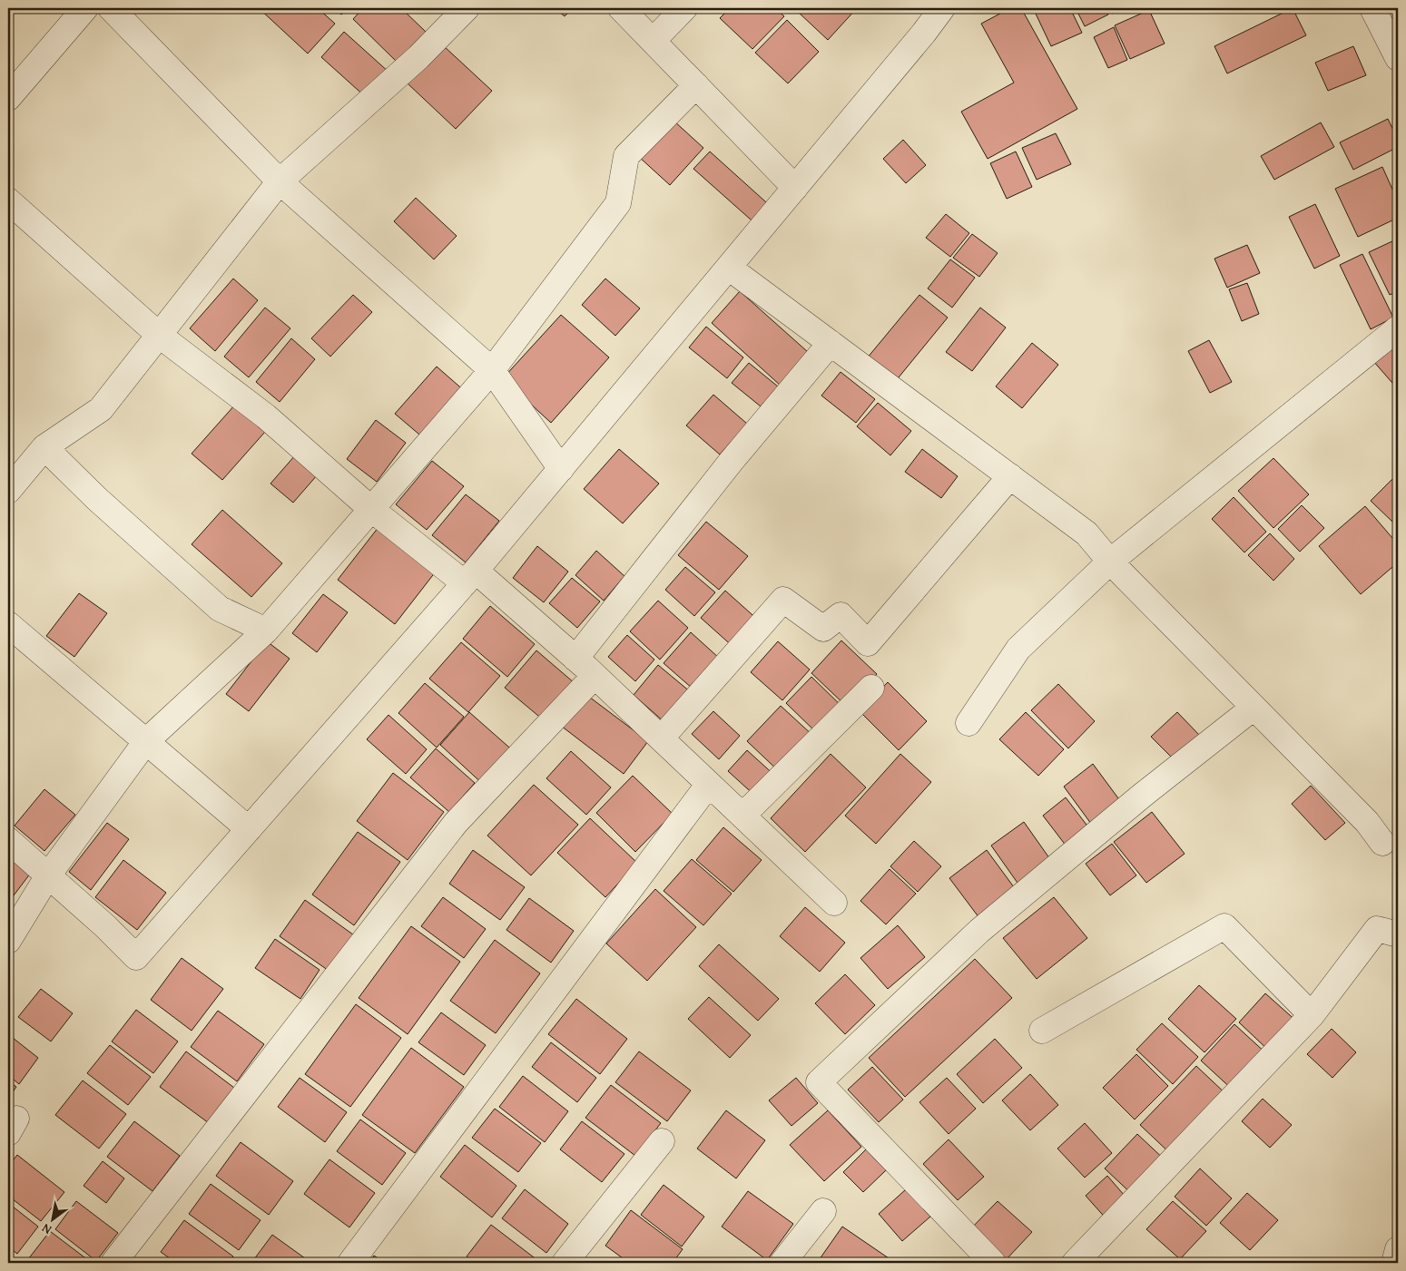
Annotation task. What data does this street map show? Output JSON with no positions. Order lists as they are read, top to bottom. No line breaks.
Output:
{"north":"bottom left"}
